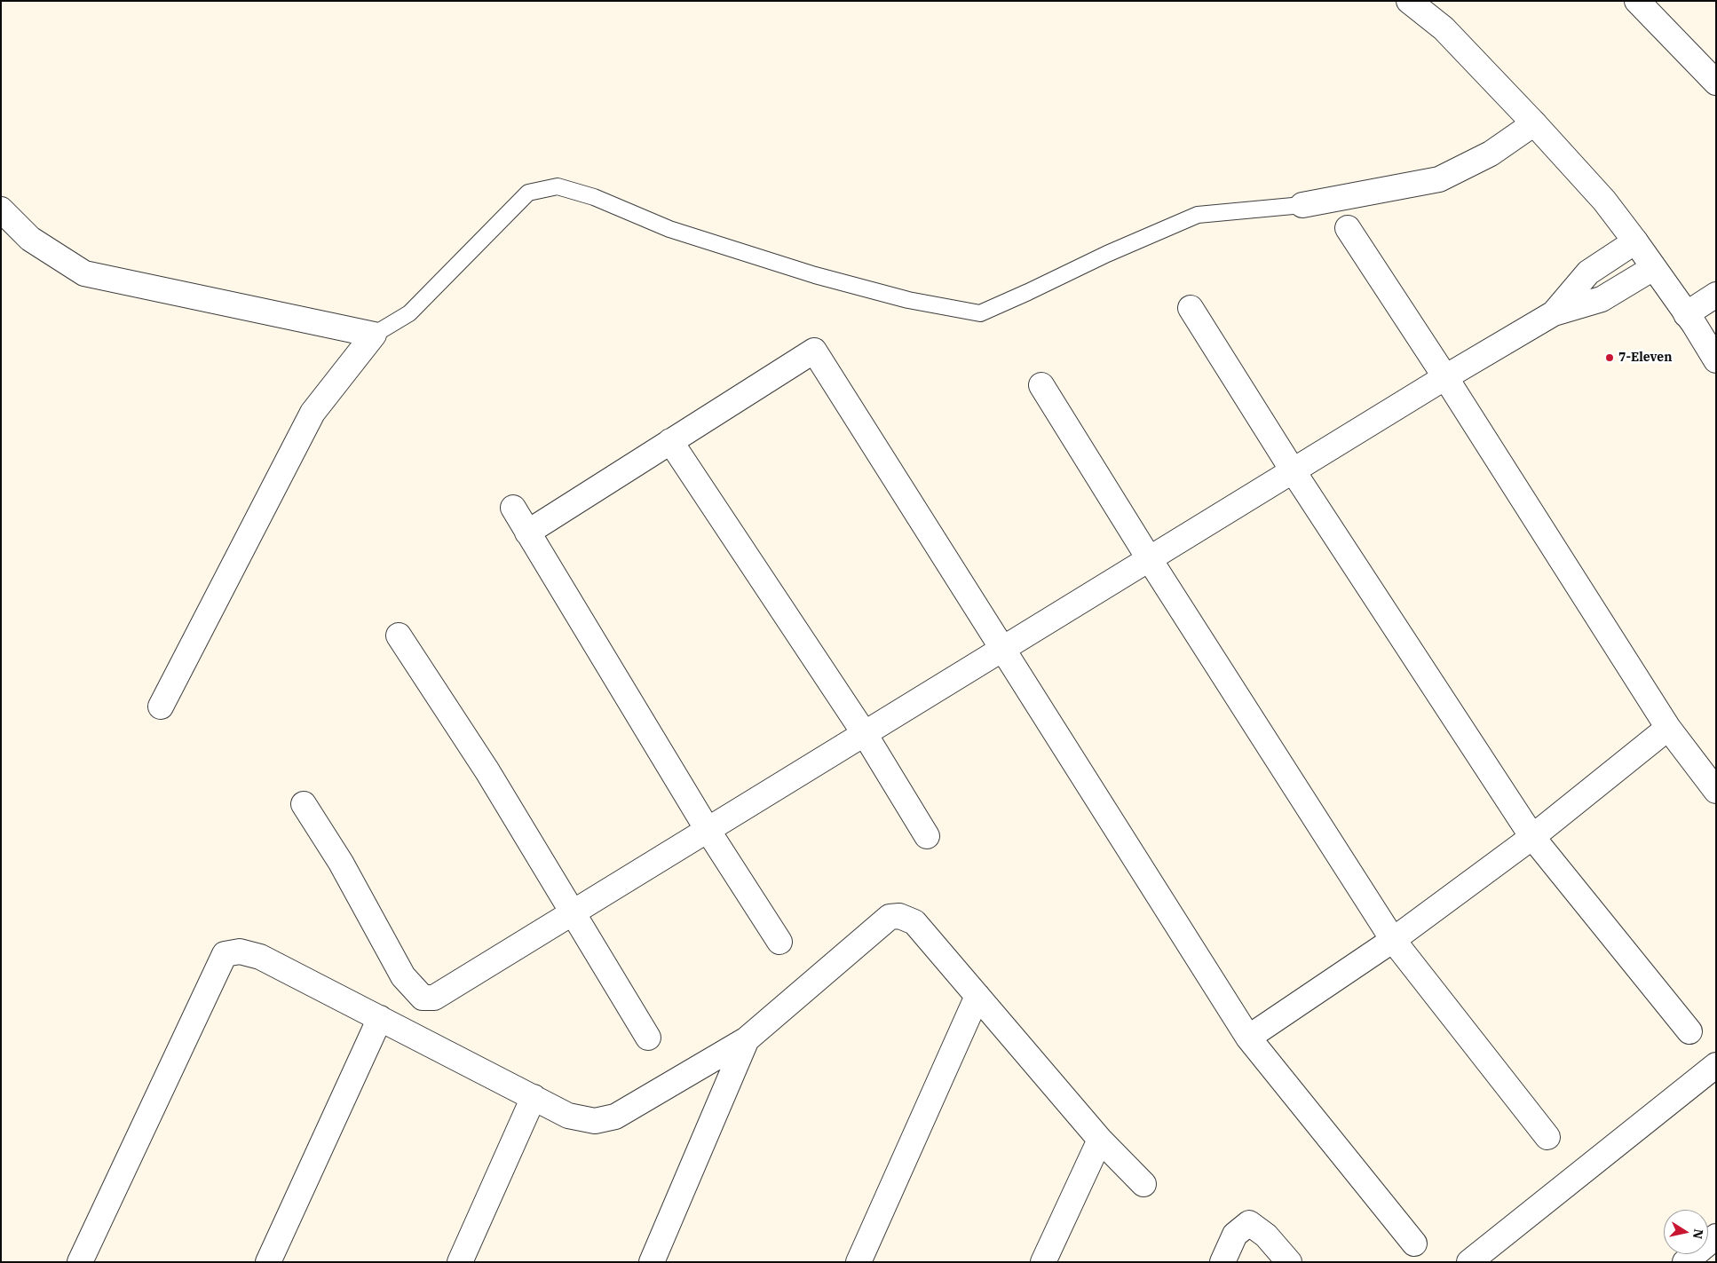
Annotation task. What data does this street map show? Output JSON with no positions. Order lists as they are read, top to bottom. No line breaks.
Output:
{"places":["7-Eleven"],"north":"right"}
